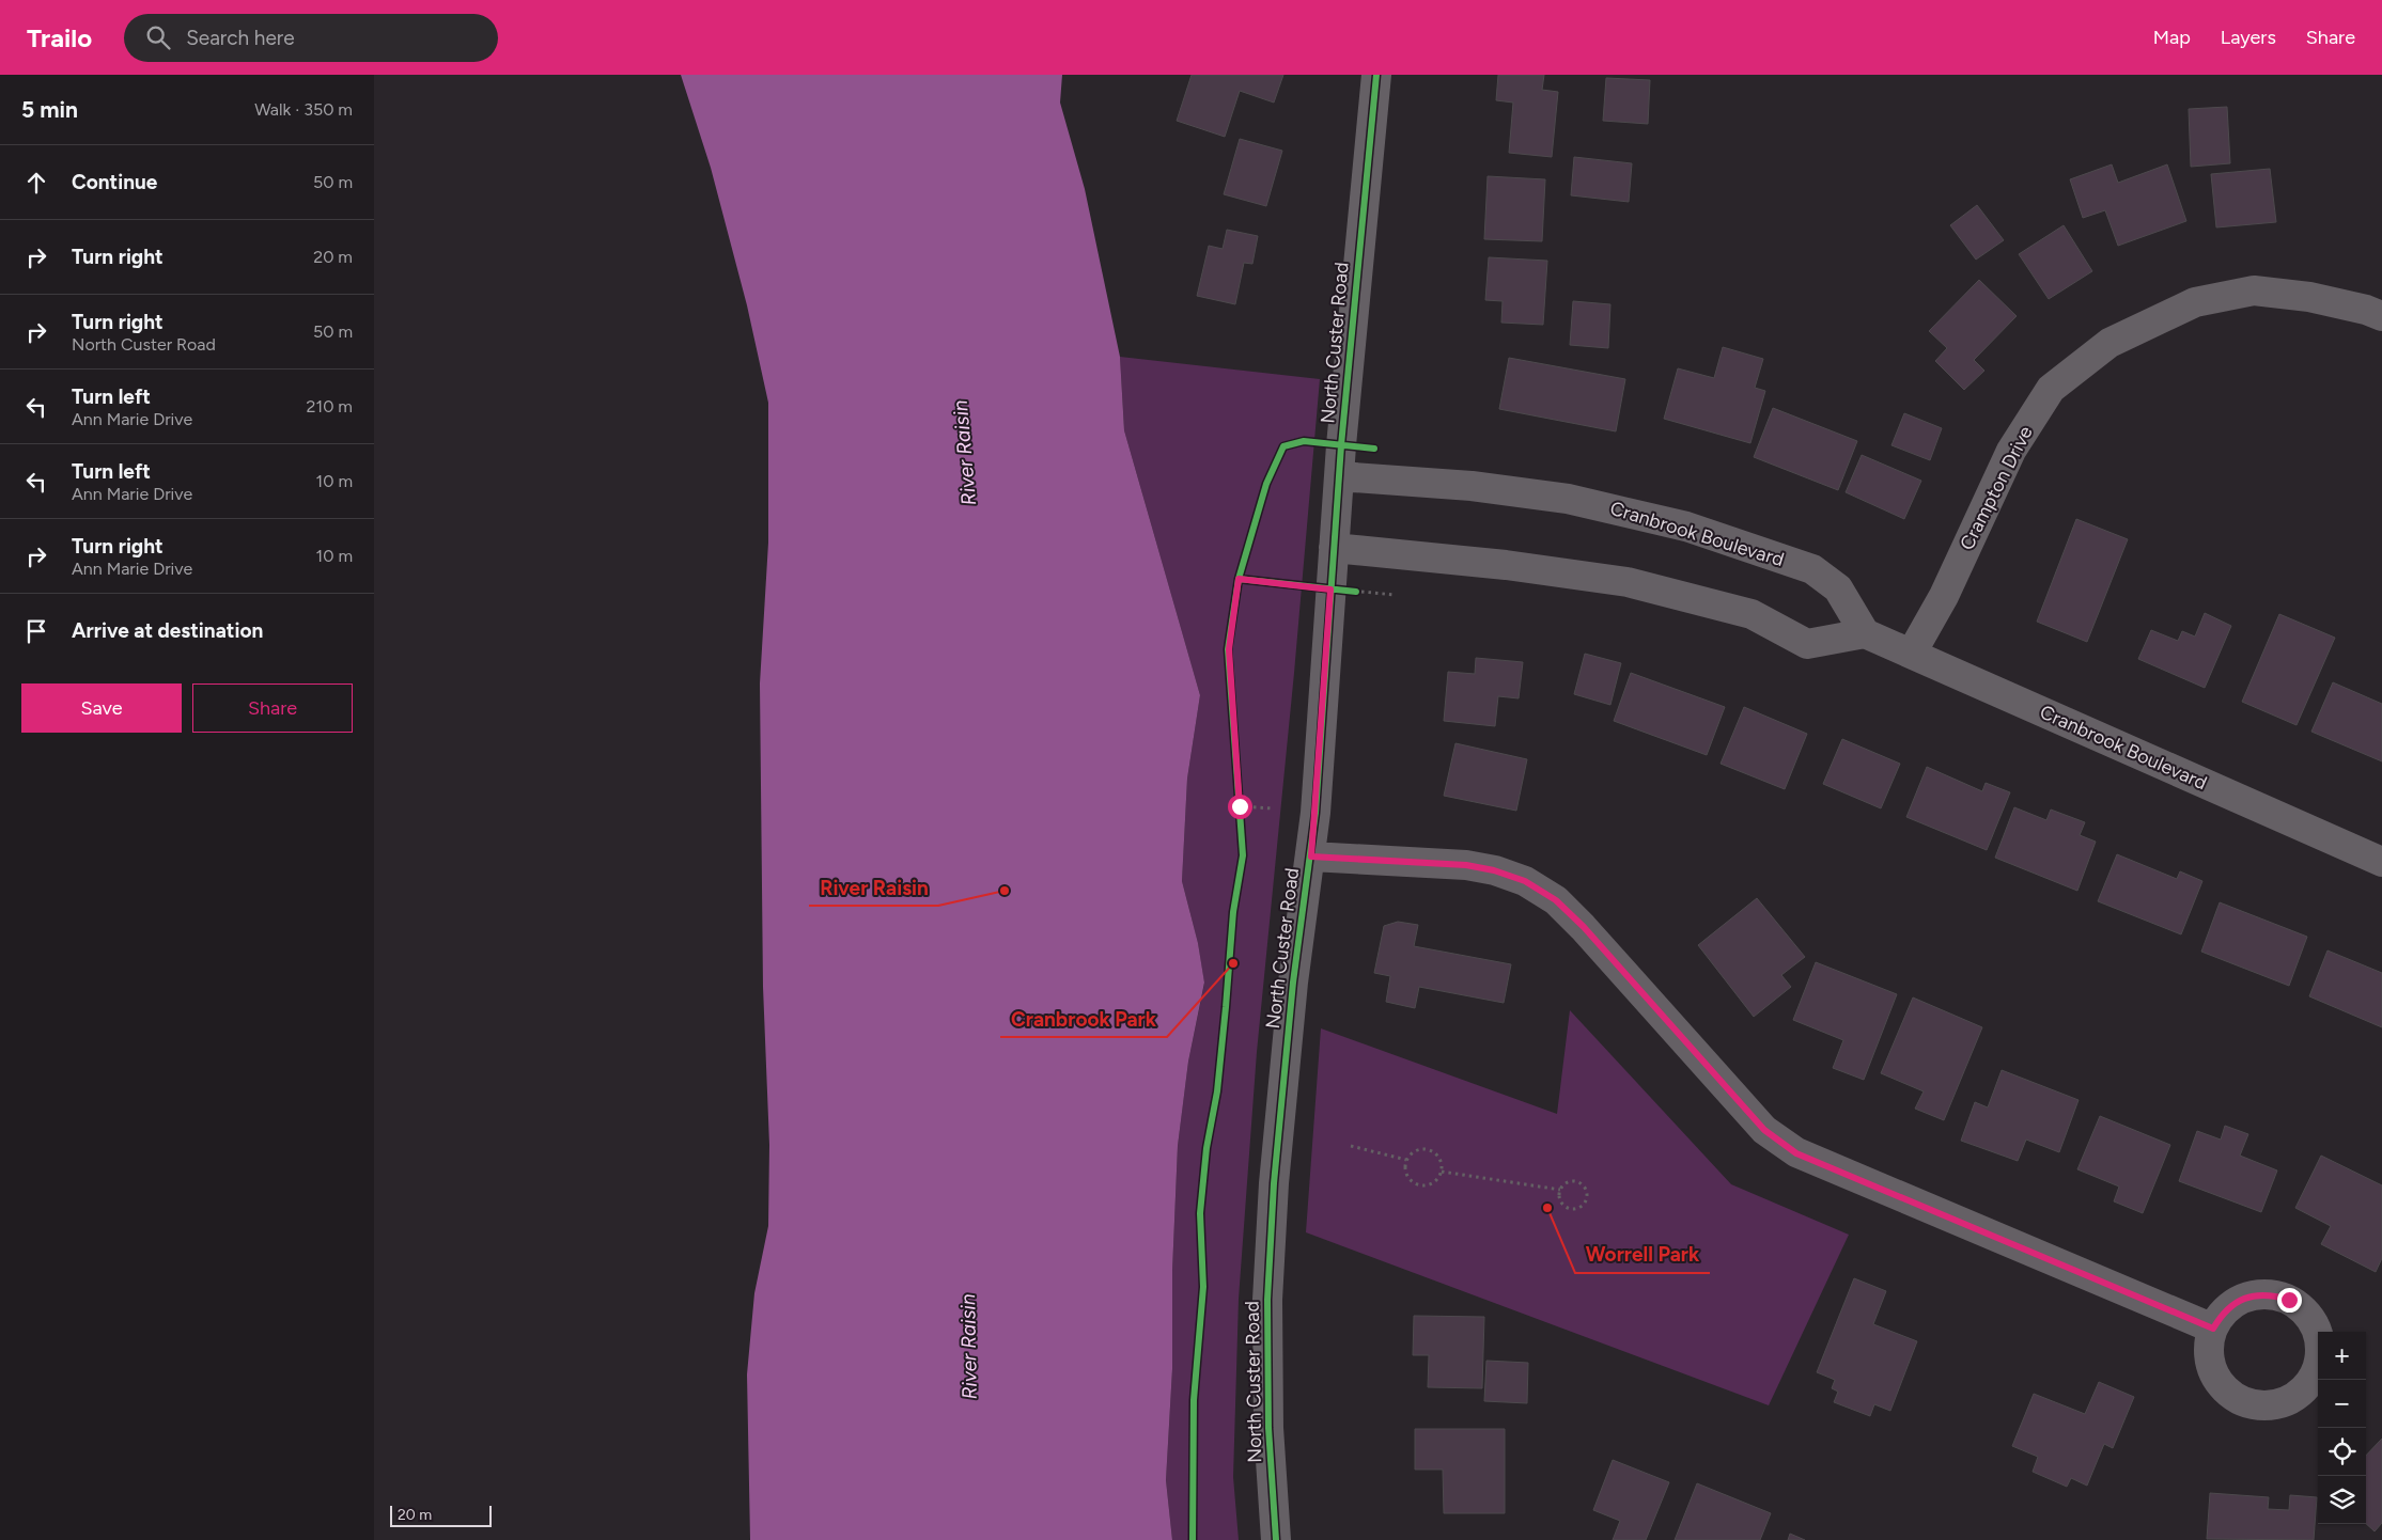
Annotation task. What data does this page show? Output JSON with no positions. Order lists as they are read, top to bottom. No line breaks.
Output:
{"streets":{"street":["North Custer Road","Crampton Drive","Cranbrook Boulevard"]},"crossings":[["North Custer Road","Cranbrook Boulevard"],["Crampton Drive","Cranbrook Boulevard"]],"water":["River Raisin"],"places":["River Raisin","Cranbrook Park","Worrell Park"],"scale_bar":"20 m","page":{"header":"Trailo","search":"Search here","nav":["Map","Layers","Share"],"heading":["5 min","Walk · 350 m"],"list":[["Continue","50 m"],["Turn right","20 m"],["Turn right","North Custer Road","50 m"],["Turn left","Ann Marie Drive","210 m"],["Turn left","Ann Marie Drive","10 m"],["Turn right","Ann Marie Drive","10 m"],"Arrive at destination"],"buttons":["Save","Share"],"map_buttons":["+","−"],"scale":"20 m"}}
